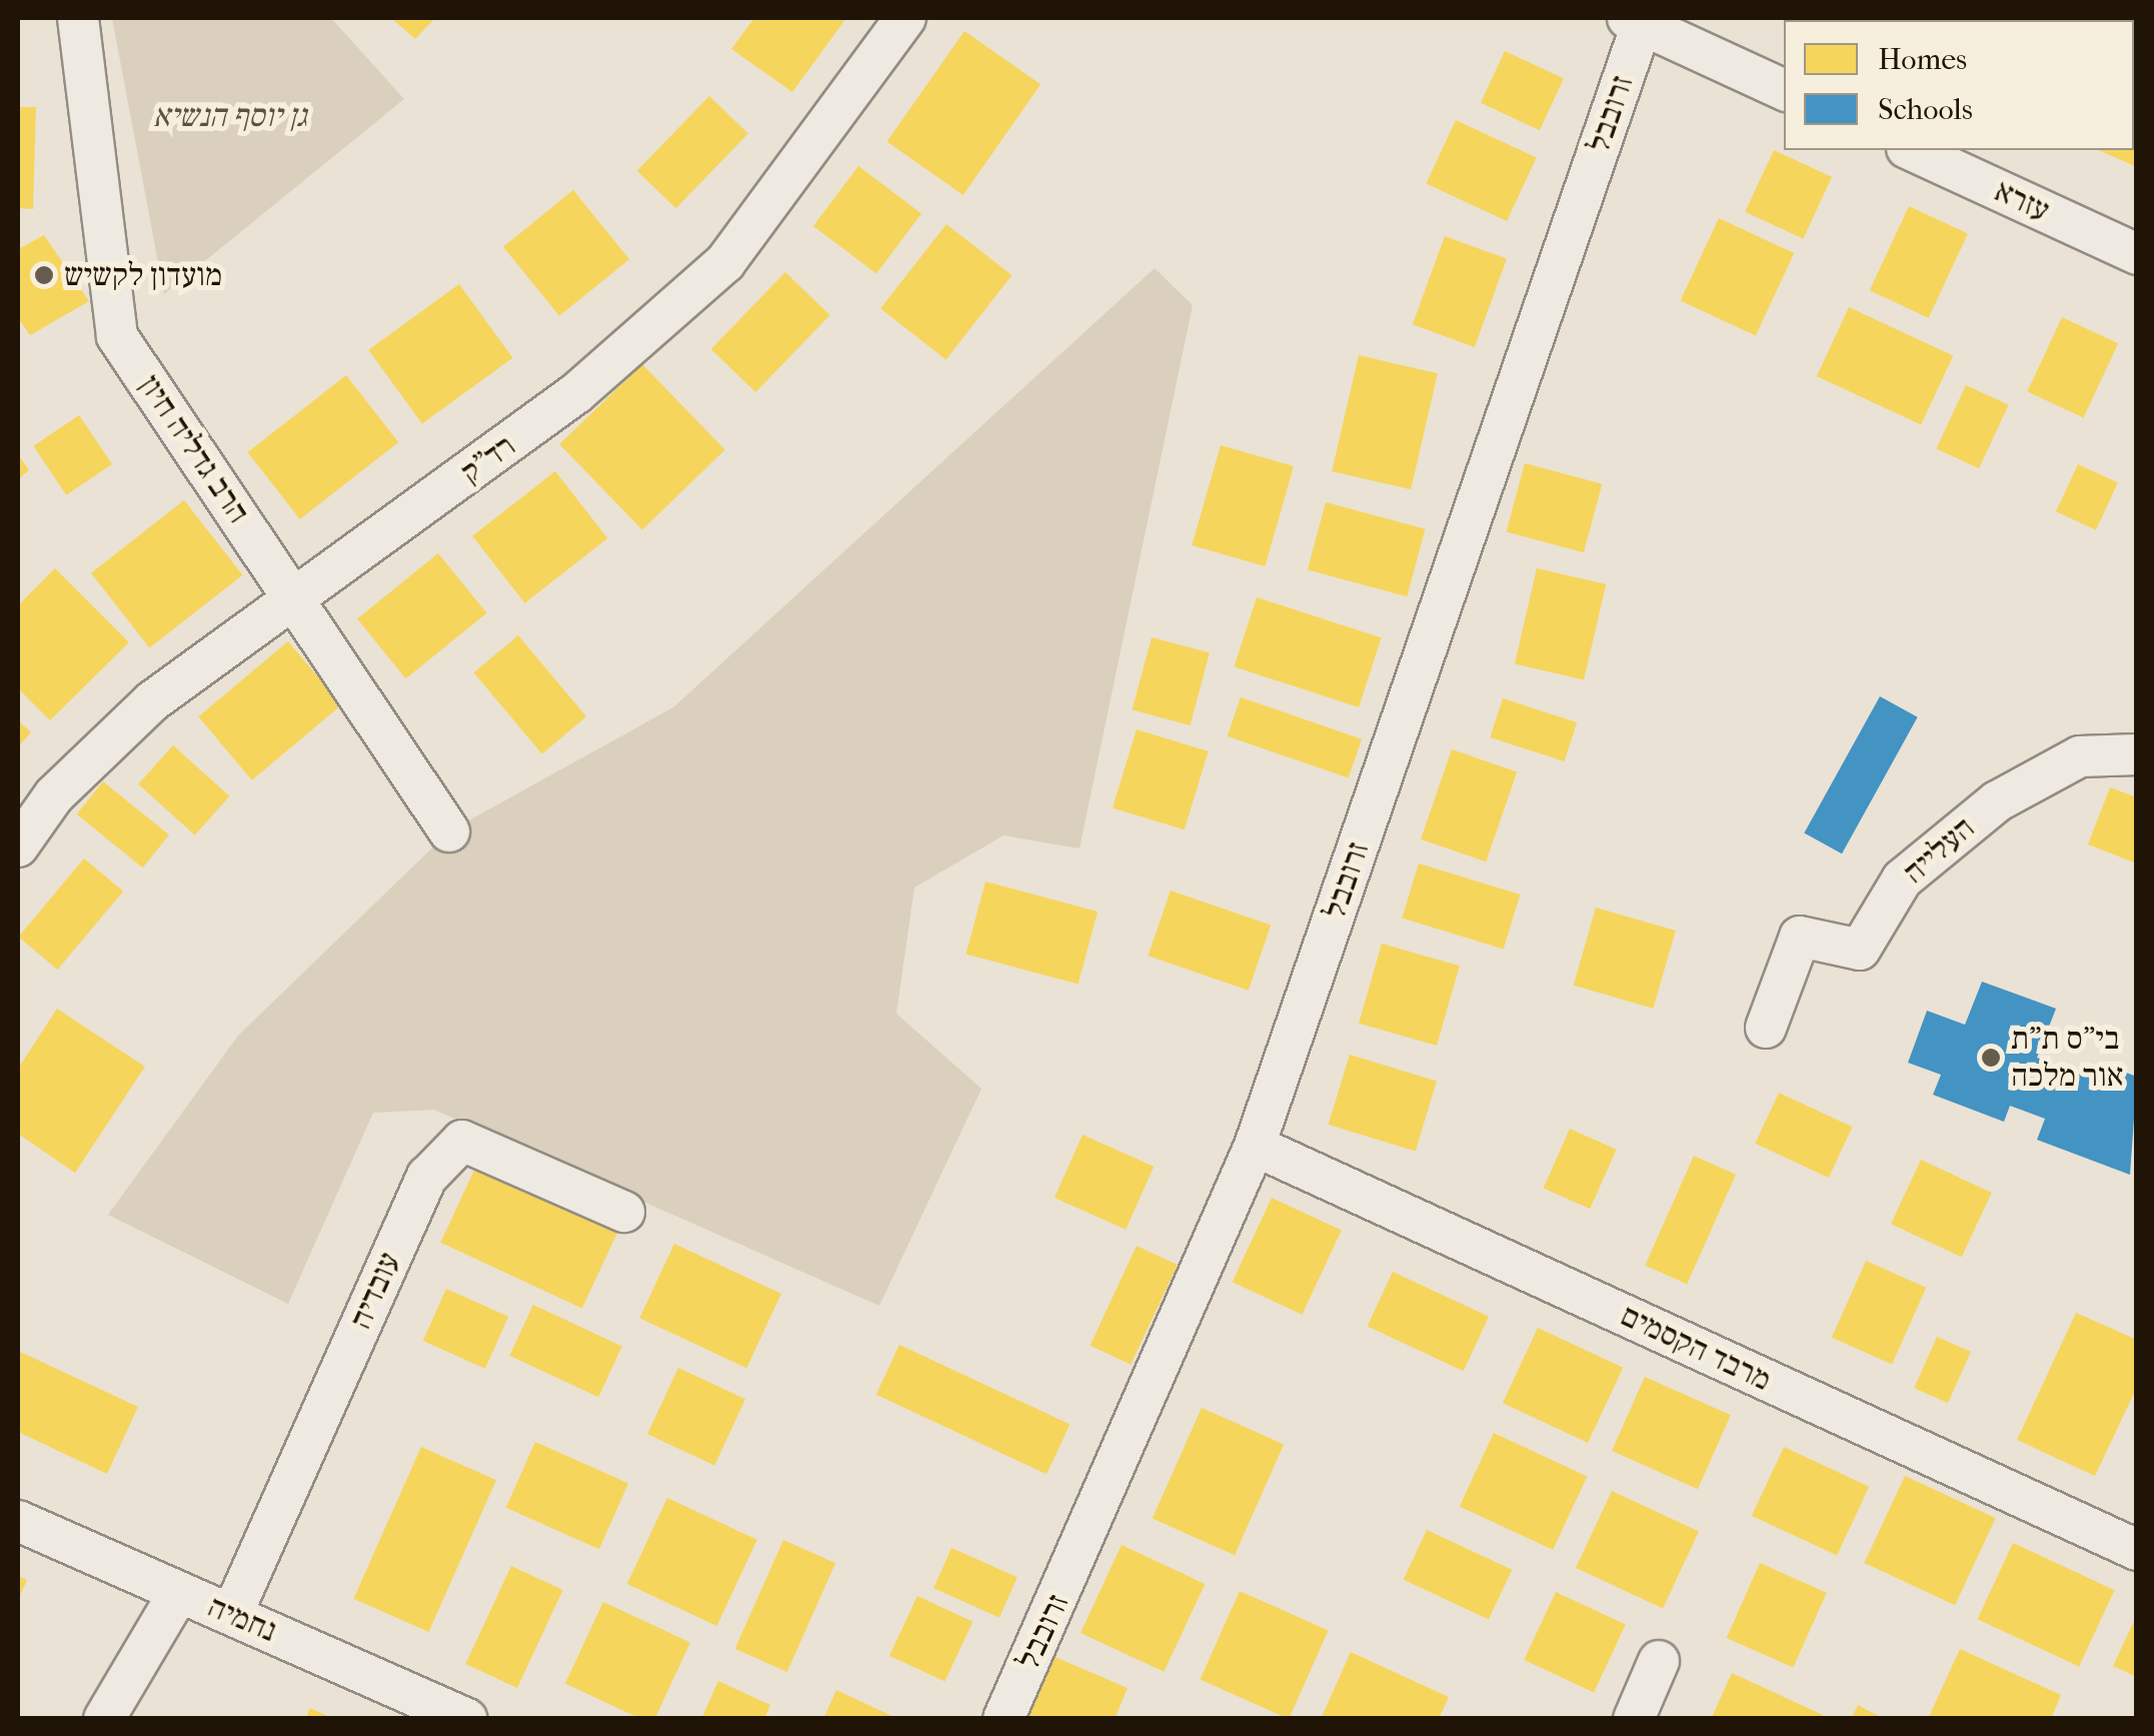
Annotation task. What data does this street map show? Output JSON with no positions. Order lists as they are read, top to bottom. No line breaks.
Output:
{"streets":{"street":["זרובבל","עזרא","הרב גדליה חיון","רד\"ק","העלייה","עובדיה","מרבד הקסמים","נחמיה"]},"crossings":[["זרובבל","מרבד הקסמים"],["הרב גדליה חיון","רד\"ק"],["עובדיה","נחמיה"]],"parks":["גן יוסף הנשיא"],"places":["מועדון לקשיש","בי\"ס ת\"ת אור מלכה"],"legend":["Homes","Schools"]}
